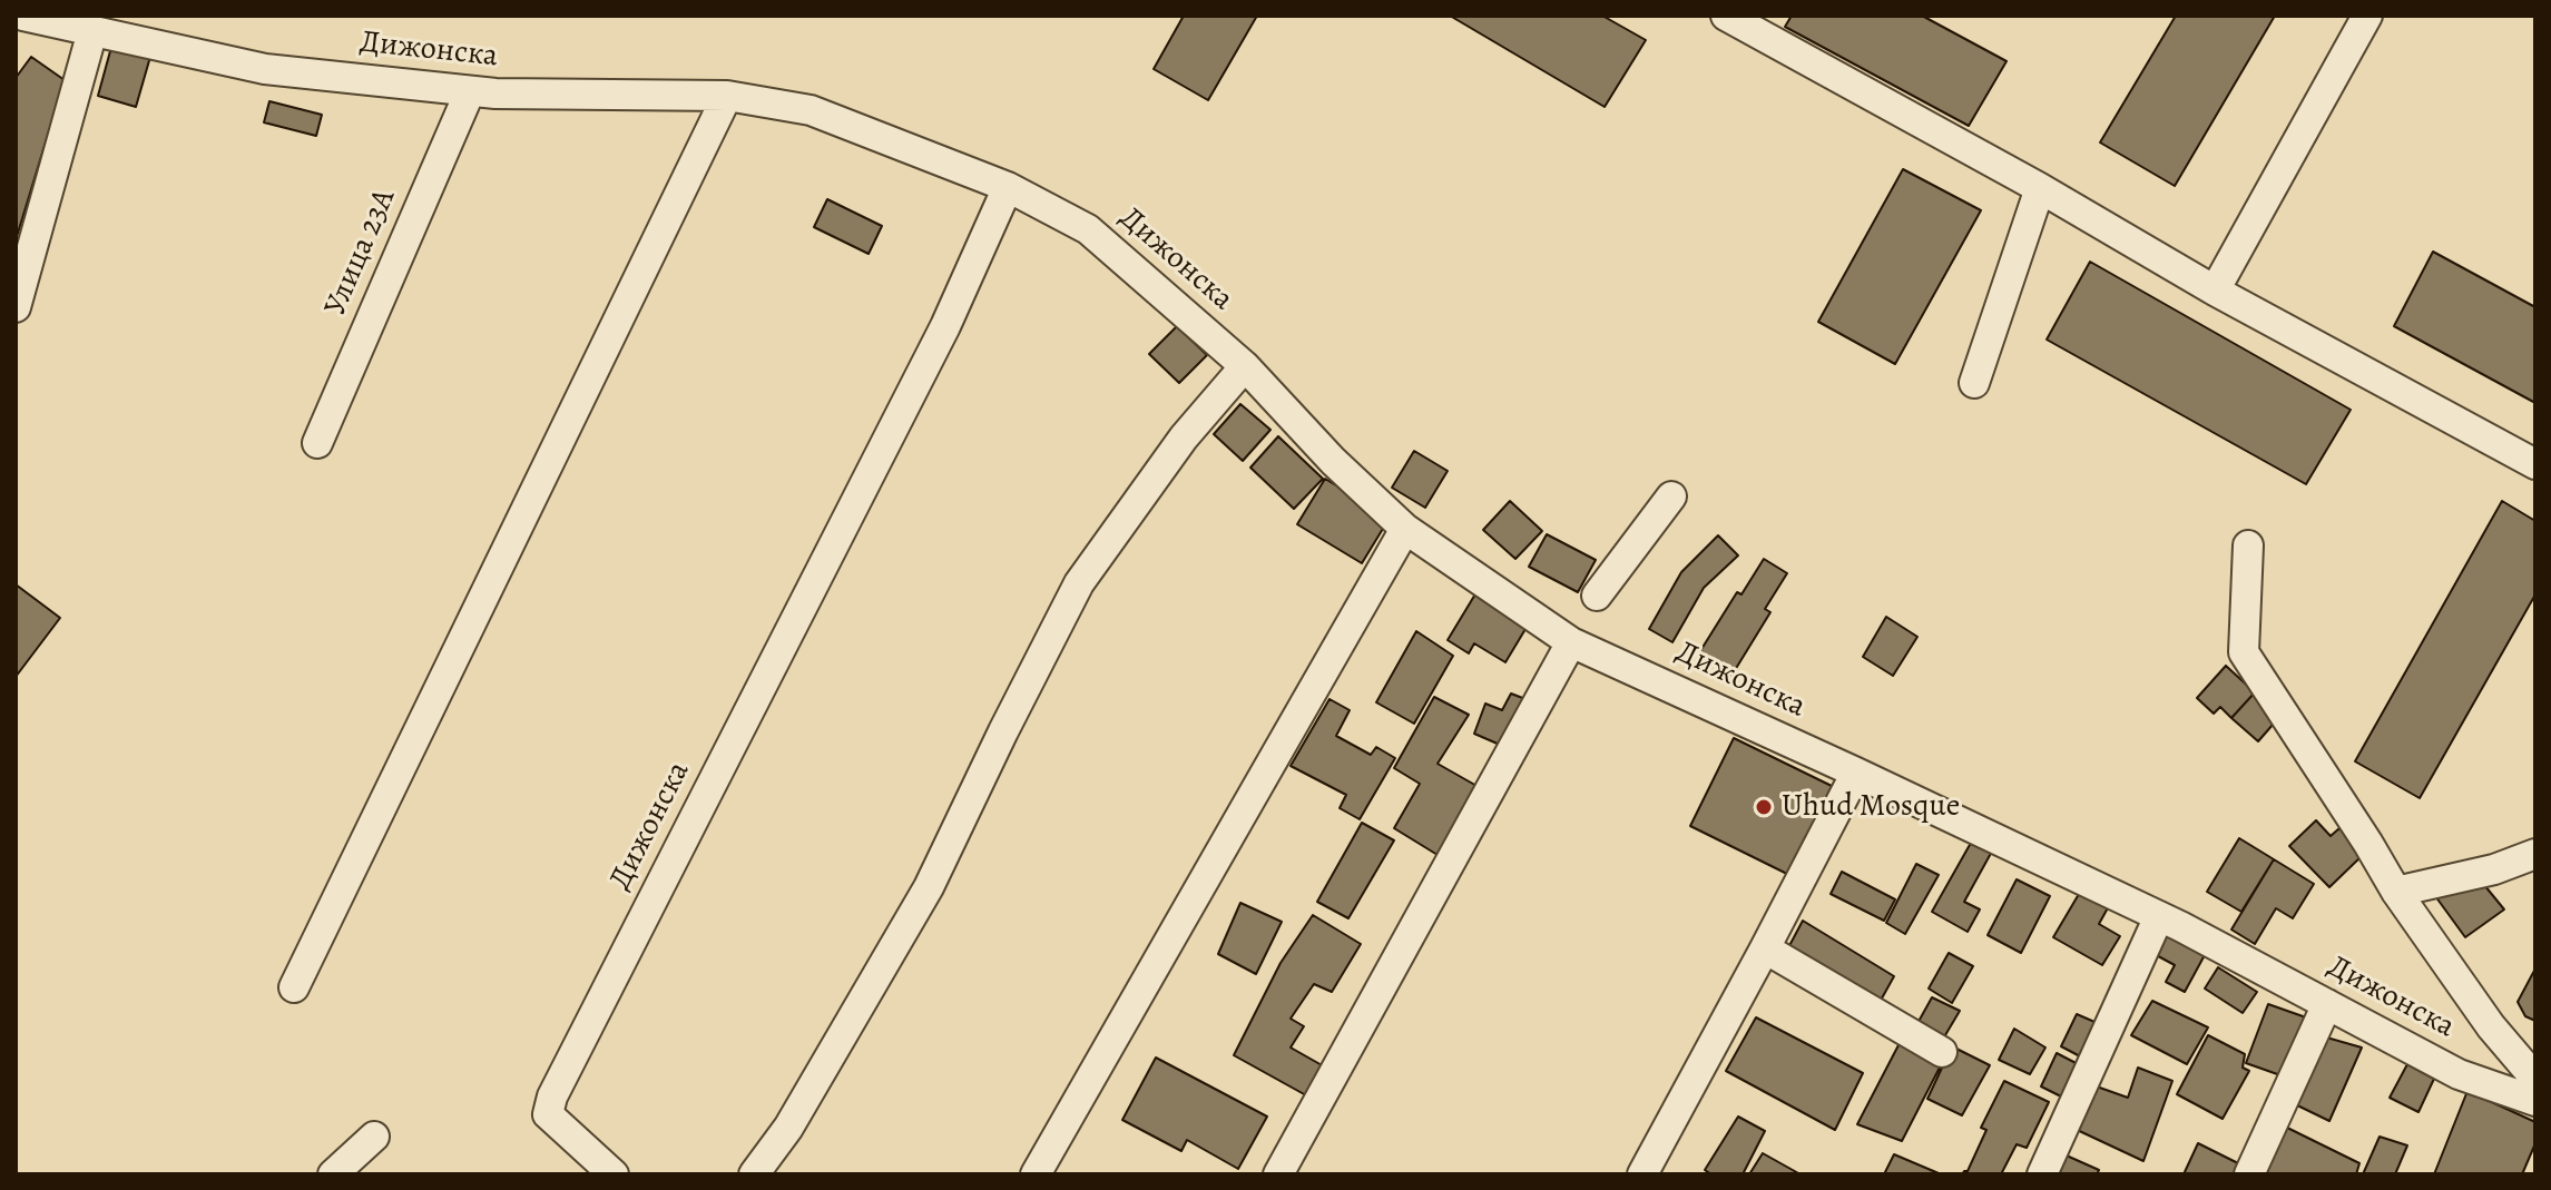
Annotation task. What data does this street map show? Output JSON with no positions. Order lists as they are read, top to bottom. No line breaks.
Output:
{"streets":{"street":["Дижонска","Улица 23А"]},"crossings":[["Дижонска","Улица 23А"]],"places":["Uhud Mosque"]}
